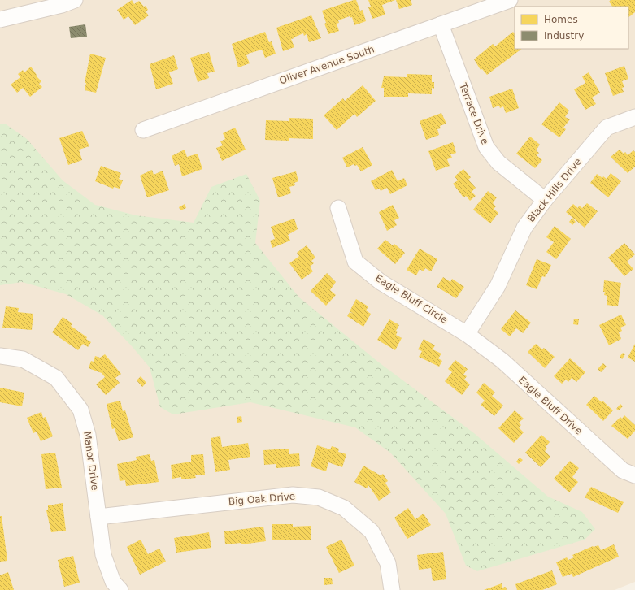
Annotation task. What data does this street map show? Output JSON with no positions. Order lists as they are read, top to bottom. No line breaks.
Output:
{"streets":{"street":["Oliver Avenue South","Terrace Drive","Black Hills Drive","Eagle Bluff Circle","Eagle Bluff Drive","Manor Drive","Big Oak Drive"]},"crossings":[["Oliver Avenue South","Terrace Drive"],["Terrace Drive","Black Hills Drive"],["Black Hills Drive","Eagle Bluff Circle"],["Black Hills Drive","Eagle Bluff Drive"],["Eagle Bluff Circle","Eagle Bluff Drive"],["Manor Drive","Big Oak Drive"]],"legend":["Homes","Industry"]}
